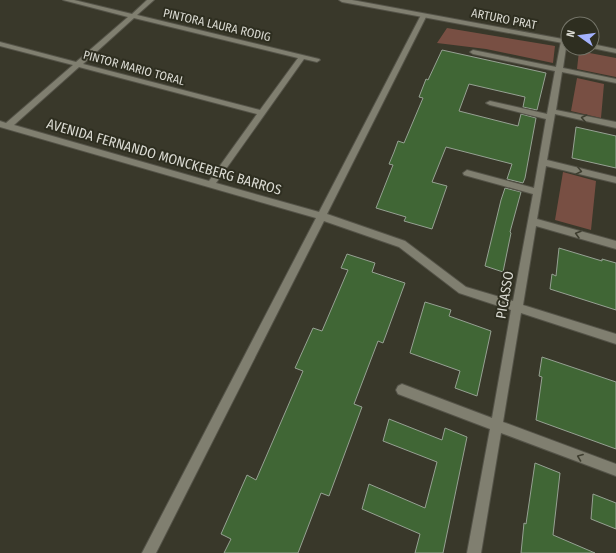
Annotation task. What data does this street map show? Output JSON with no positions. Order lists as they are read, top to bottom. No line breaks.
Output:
{"streets":{"street":["ARTURO PRAT","PINTORA LAURA RODIG","PINTOR MARIO TORAL","AVENIDA FERNANDO MONCKEBERG BARROS","PICASSO"]},"crossings":[["AVENIDA FERNANDO MONCKEBERG BARROS","PICASSO"]],"north":"left"}
